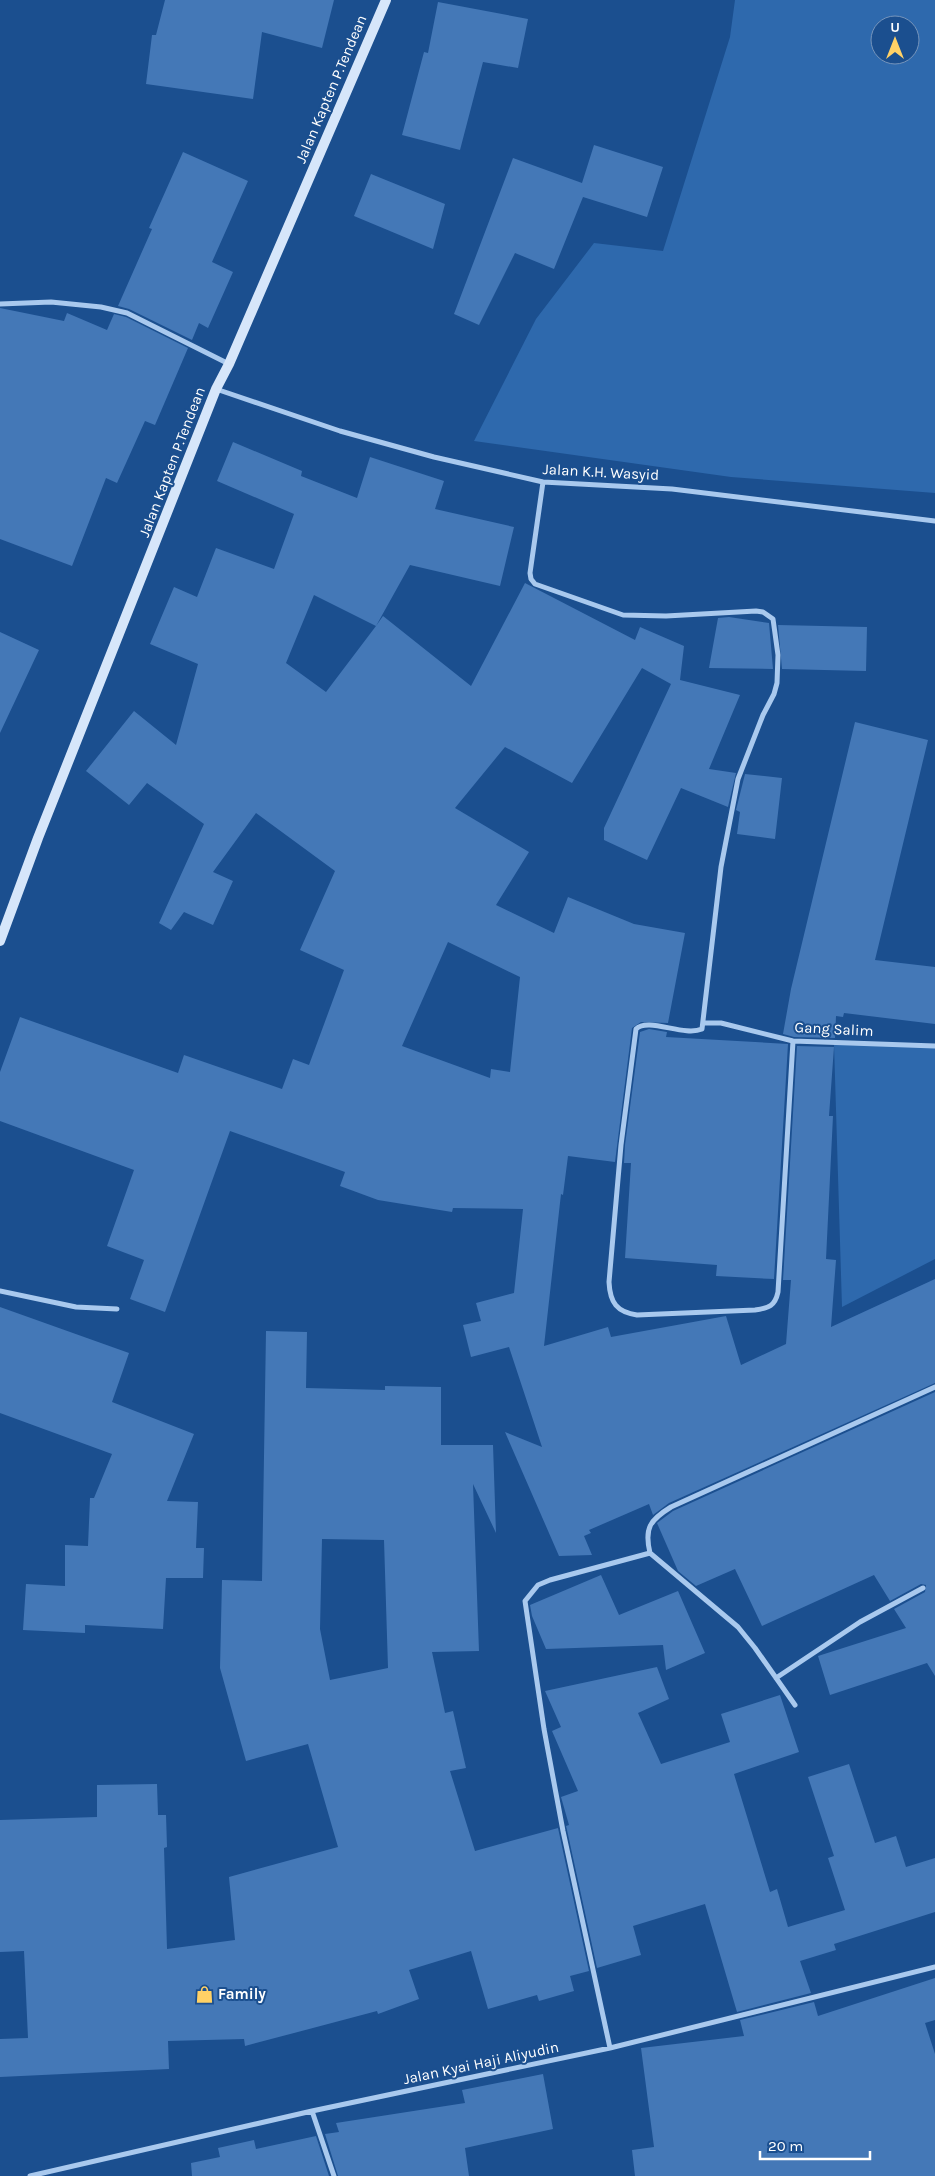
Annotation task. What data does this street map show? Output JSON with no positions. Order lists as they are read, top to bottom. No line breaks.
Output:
{"streets":{"street":["Jalan Kapten P.Tendean","Jalan K.H. Wasyid","Gang Salim","Jalan Kyai Haji Aliyudin"]},"crossings":[["Jalan Kapten P.Tendean","Jalan K.H. Wasyid"]],"places":{"shop":["Family"]},"scale_bar":"20 m","north":"top"}
